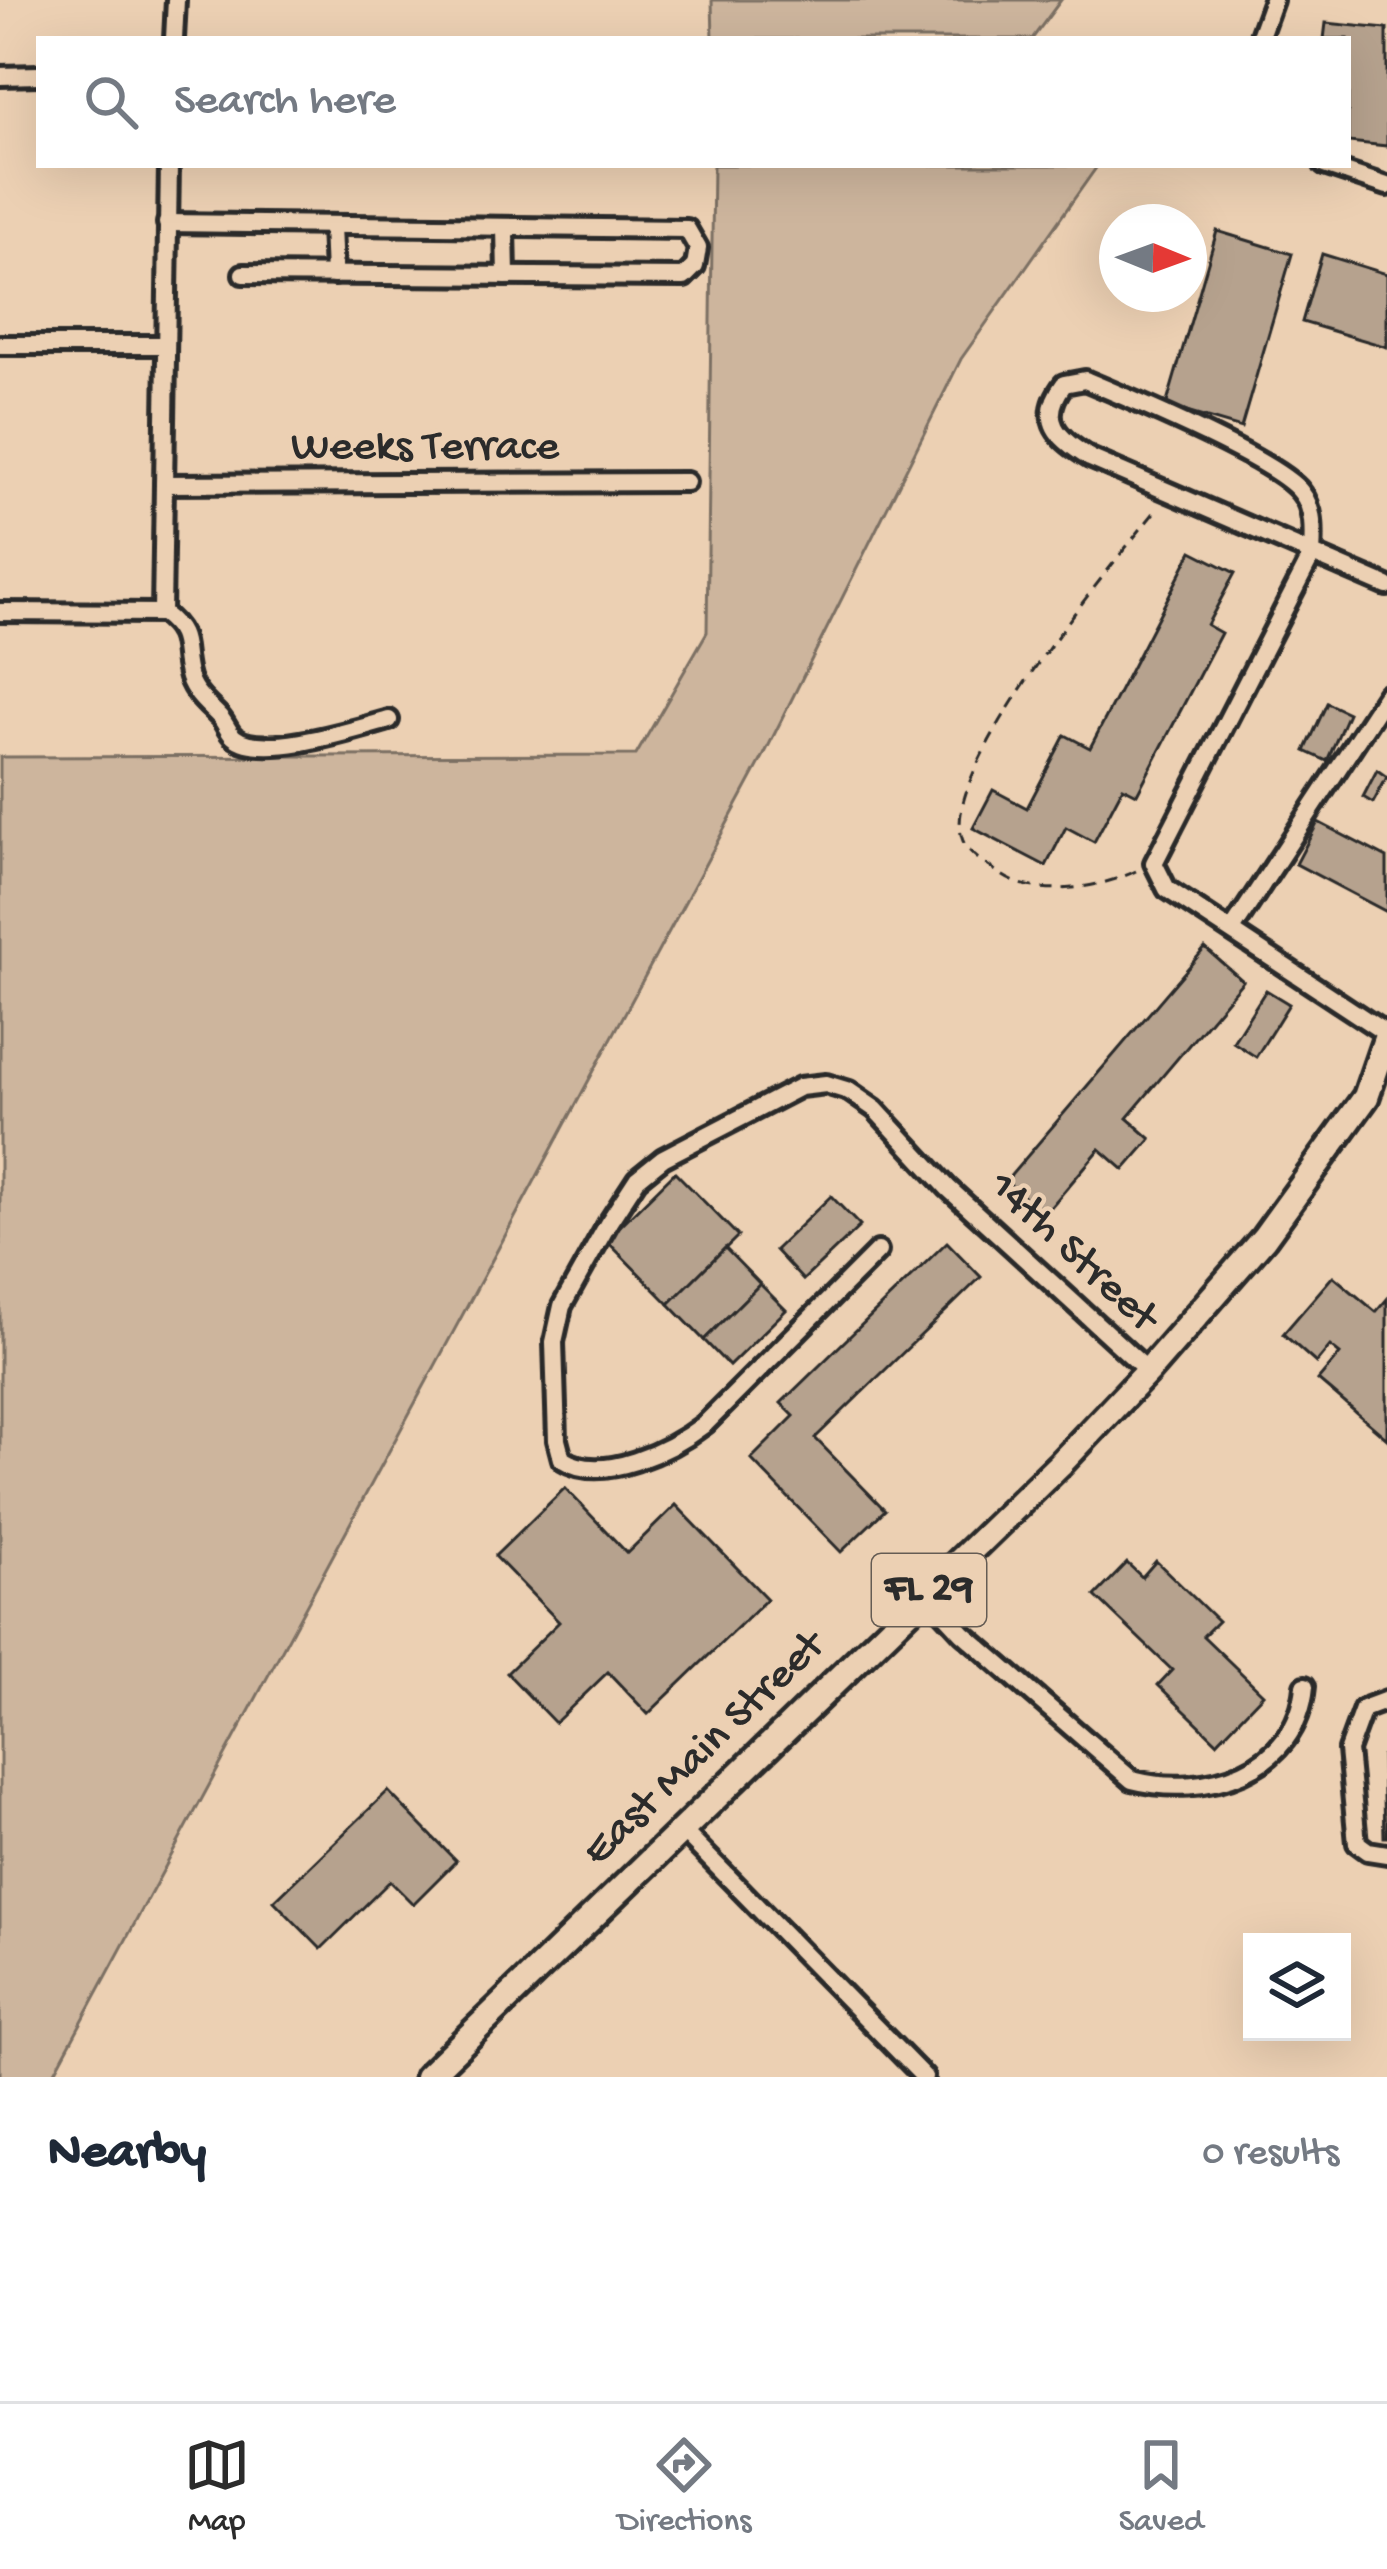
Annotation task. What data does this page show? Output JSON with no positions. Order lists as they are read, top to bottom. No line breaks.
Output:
{"streets":{"highway":["FL 29","East Main Street"],"street":["Weeks Terrace","14th Street"]},"crossings":[["14th Street","East Main Street"]],"north":"right","page":{"search":"Search here","heading":["Nearby","0 results"],"nav":["Map","Directions","Saved"]}}
